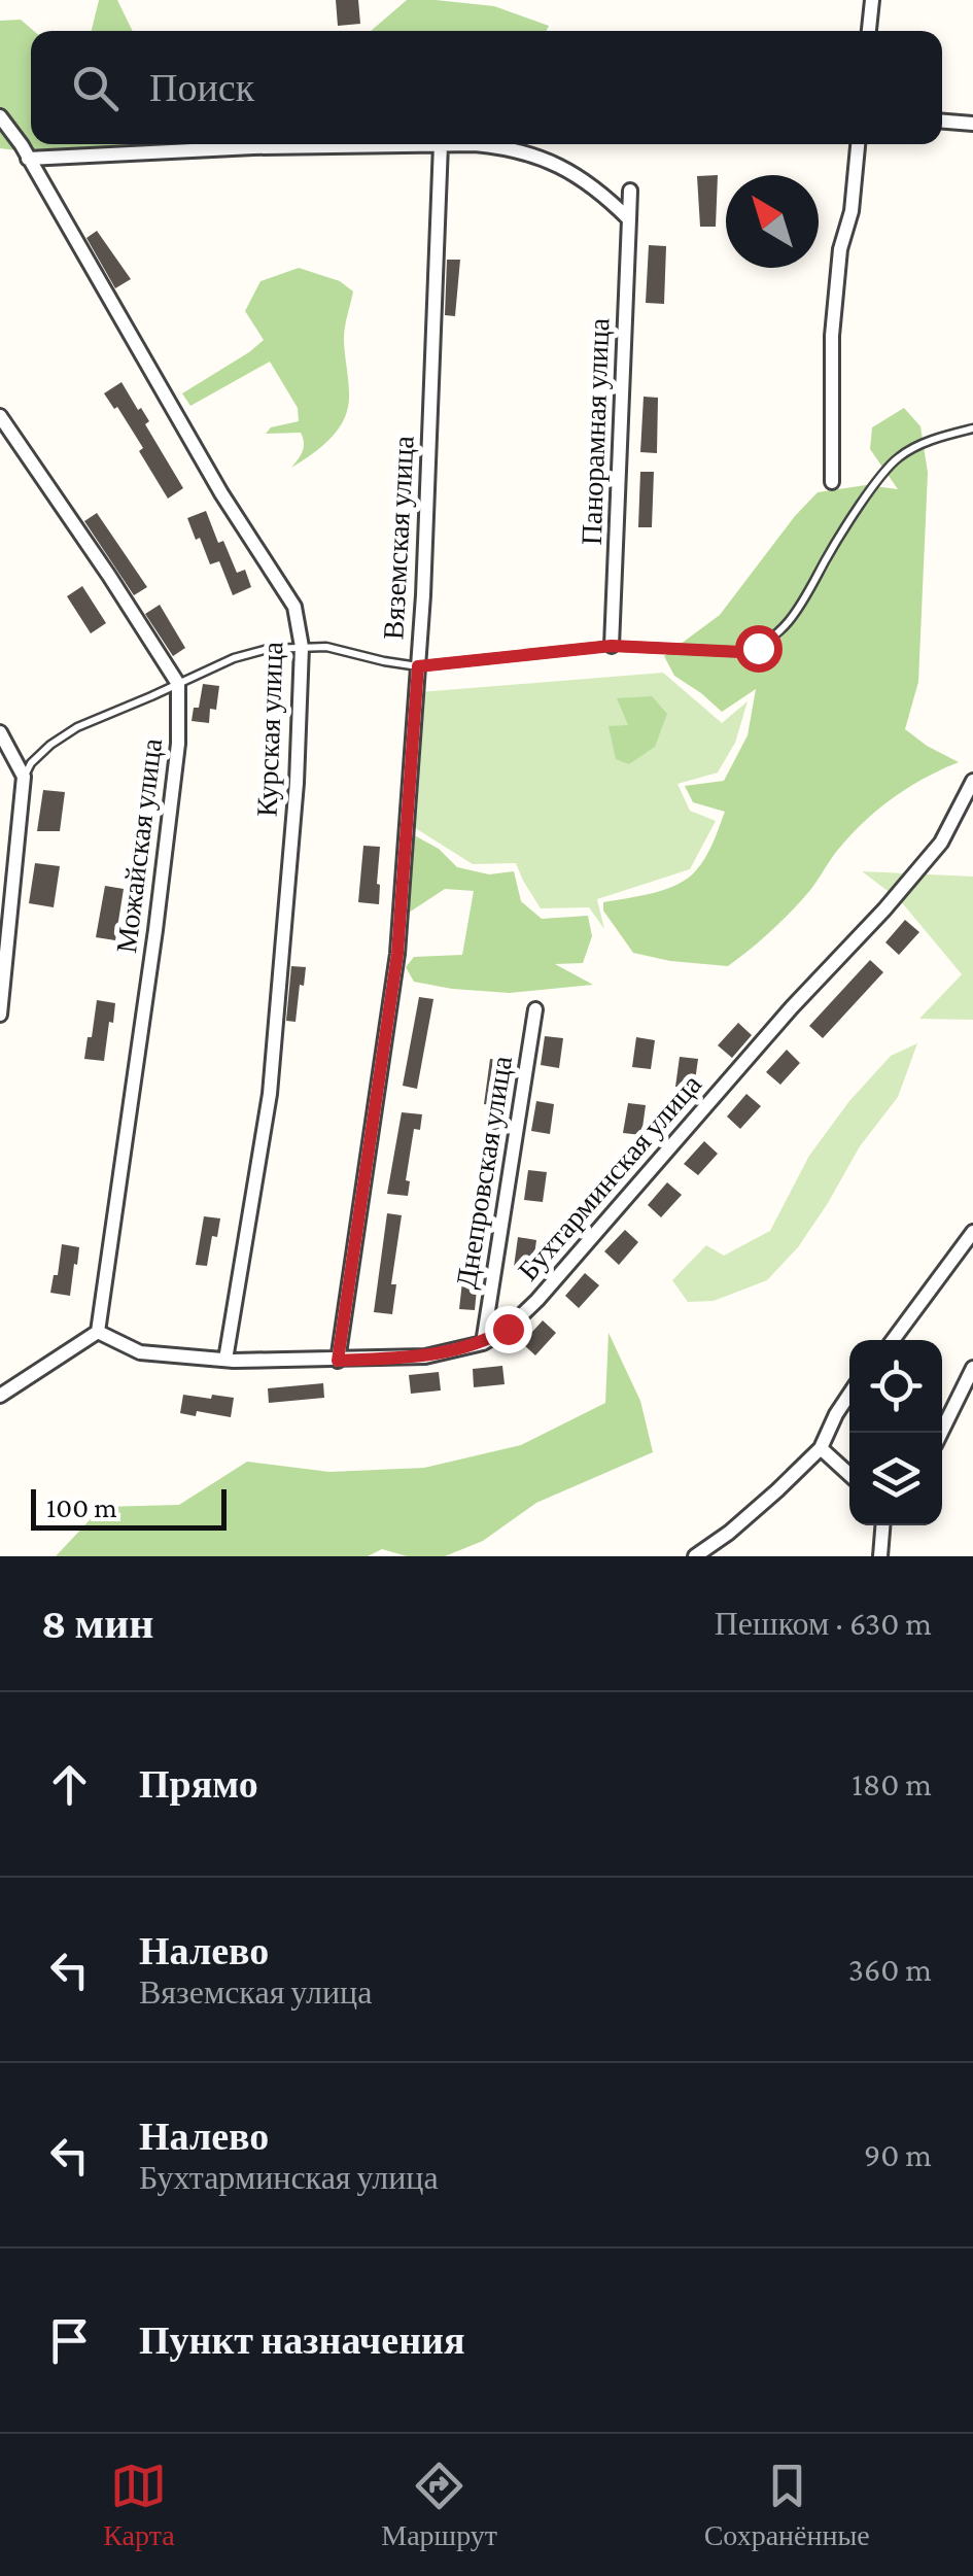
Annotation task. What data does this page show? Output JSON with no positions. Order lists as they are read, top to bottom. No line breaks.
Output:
{"streets":{"street":["Панорамная улица","Вяземская улица","Курская улица","Можайская улица","Днепровская улица","Бухтарминская улица"]},"crossings":[["Вяземская улица","Бухтарминская улица"],["Курская улица","Бухтарминская улица"],["Можайская улица","Бухтарминская улица"],["Днепровская улица","Бухтарминская улица"]],"scale_bar":"100 m","north":"top left","page":{"search":"Поиск","scale":"100 m","heading":["8 мин","Пешком · 630 m"],"list":[["Прямо","180 m"],["Налево","Вяземская улица","360 m"],["Налево","Бухтарминская улица","90 m"],"Пункт назначения"],"nav":["Карта","Маршрут","Сохранённые"]}}
